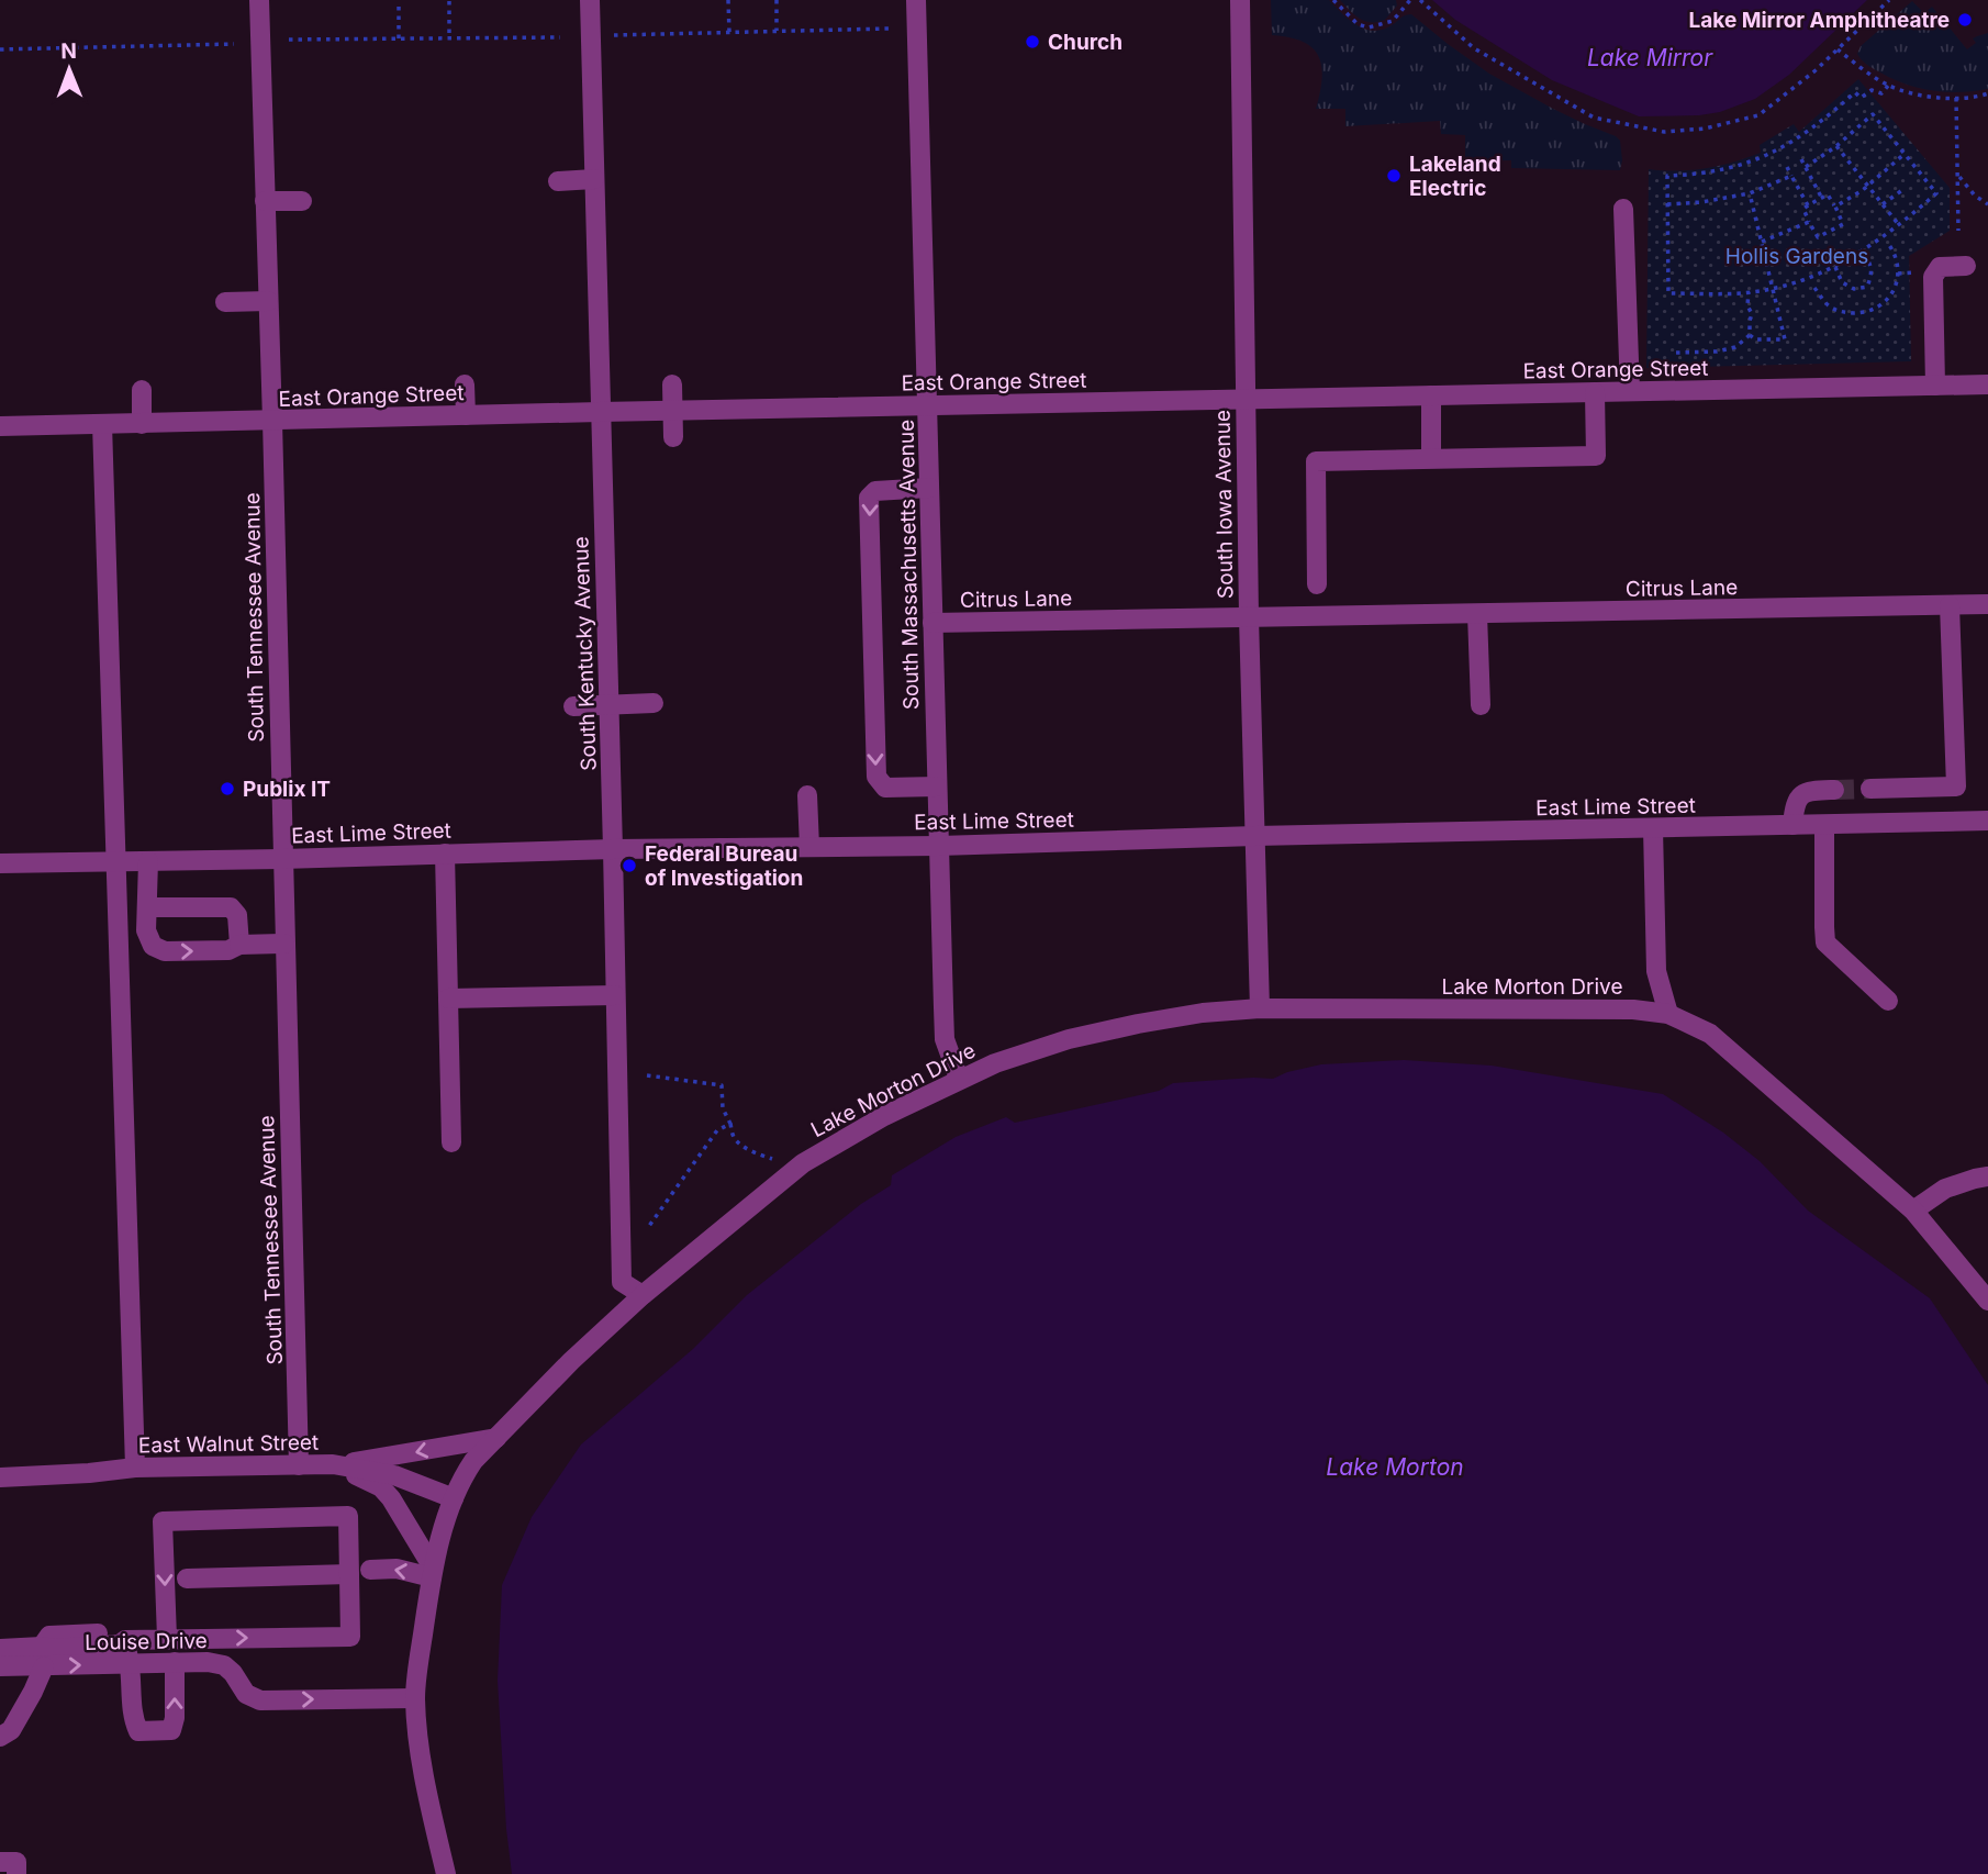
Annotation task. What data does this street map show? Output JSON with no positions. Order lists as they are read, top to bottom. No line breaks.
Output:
{"streets":{"street":["East Orange Street","South Iowa Avenue","South Massachusetts Avenue","Citrus Lane","South Tennessee Avenue","South Kentucky Avenue","East Lime Street","Lake Morton Drive","East Walnut Street","Louise Drive"]},"crossings":[["East Orange Street","South Iowa Avenue"],["East Orange Street","South Massachusetts Avenue"],["East Orange Street","South Tennessee Avenue"],["East Orange Street","South Kentucky Avenue"],["South Iowa Avenue","Citrus Lane"],["South Iowa Avenue","East Lime Street"],["South Iowa Avenue","Lake Morton Drive"],["South Massachusetts Avenue","Citrus Lane"],["South Massachusetts Avenue","East Lime Street"],["South Massachusetts Avenue","Lake Morton Drive"],["South Tennessee Avenue","East Lime Street"],["South Tennessee Avenue","East Walnut Street"],["South Kentucky Avenue","East Lime Street"],["South Kentucky Avenue","Lake Morton Drive"],["Lake Morton Drive","East Walnut Street"],["Lake Morton Drive","Louise Drive"]],"water":["Lake Mirror","Lake Morton"],"parks":["Hollis Gardens"],"places":["Lake Mirror Amphitheatre","Church","Lakeland Electric","Publix IT","Federal Bureau of Investigation"],"north":"top"}
